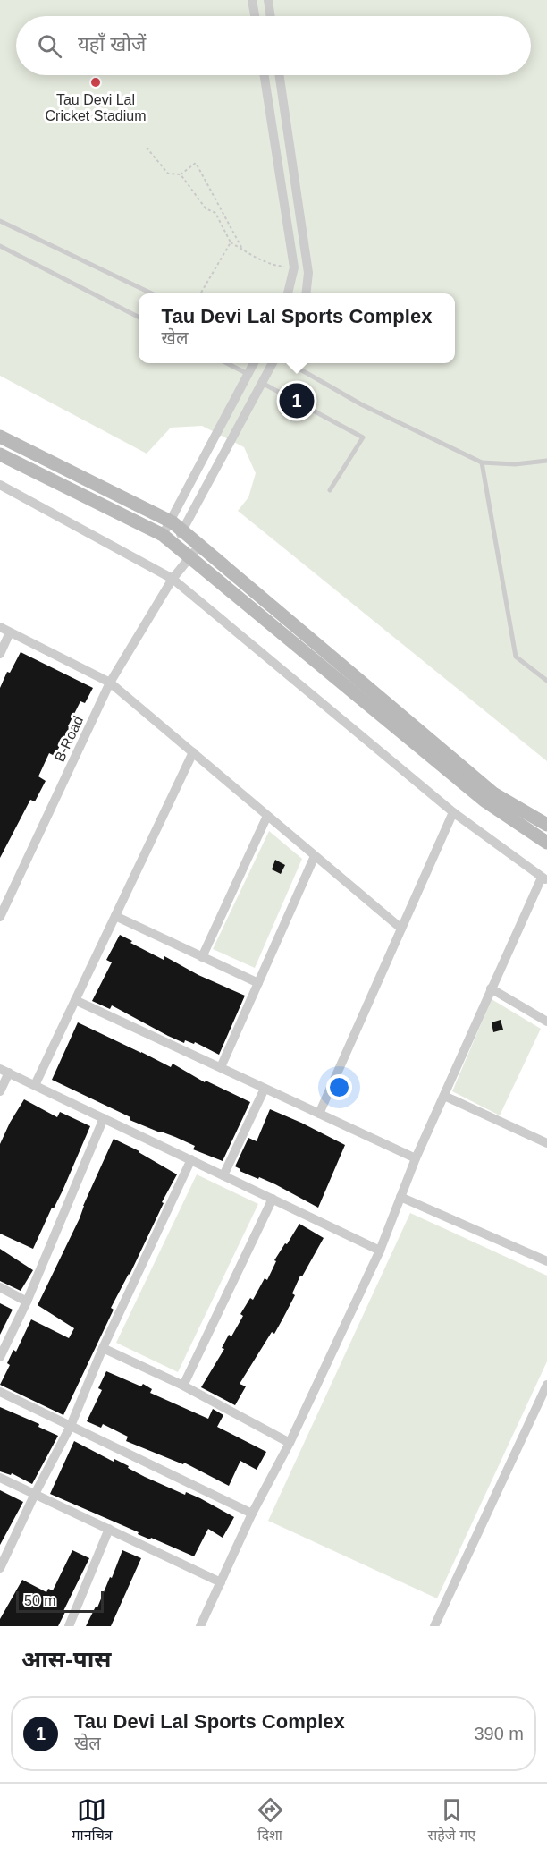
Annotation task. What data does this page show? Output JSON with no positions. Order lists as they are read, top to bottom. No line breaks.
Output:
{"streets":{"street":["B-Road"]},"places":["Tau Devi Lal Cricket Stadium"],"scale_bar":"50 m","page":{"search":"यहाँ खोजें","popup":["Tau Devi Lal Sports Complex","खेल"],"pins":"1","scale":"50 m","heading":"आस-पास","list":[{"mark":"1","name":"Tau Devi Lal Sports Complex","note":"खेल","value":"390 m"}],"nav":["मानचित्र","दिशा","सहेजे गए"]}}
